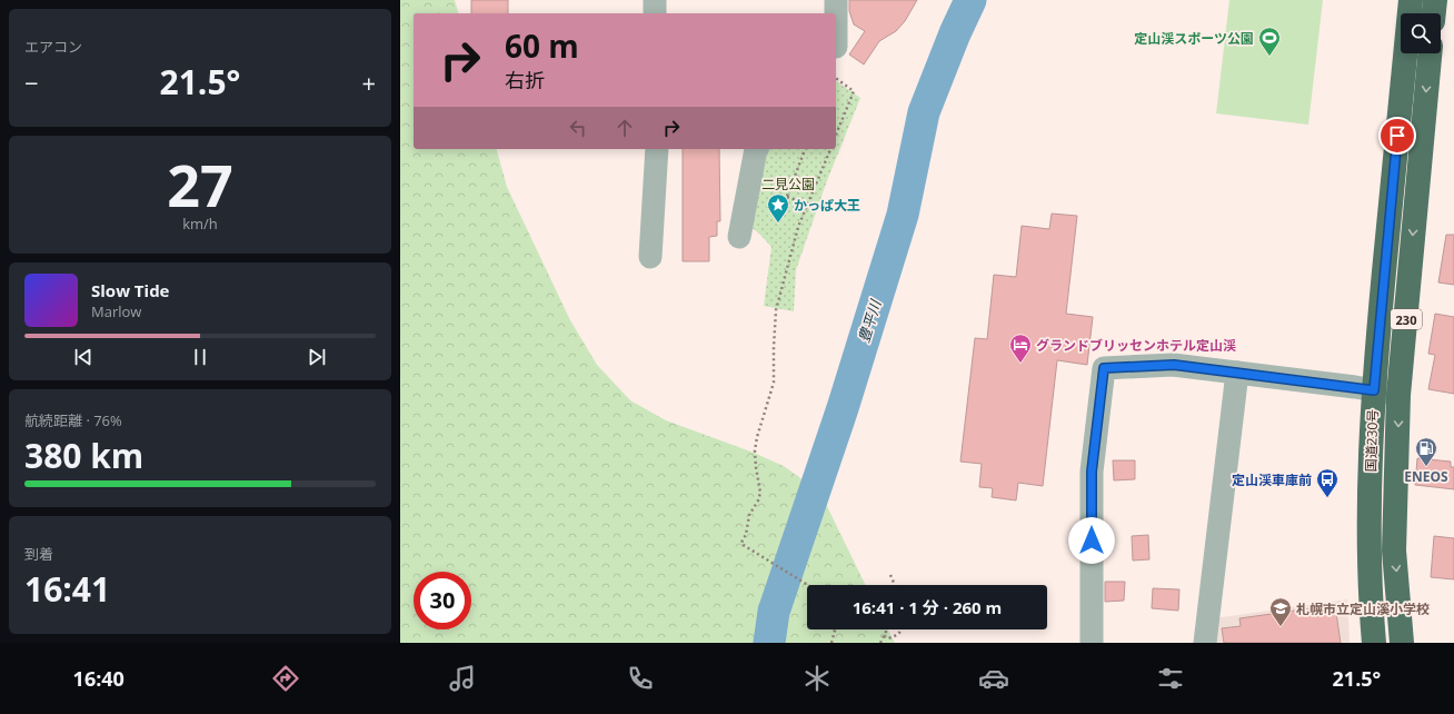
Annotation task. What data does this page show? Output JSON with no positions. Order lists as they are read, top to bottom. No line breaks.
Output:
{"streets":{"highway":["230","国道230号"]},"water":["豊平川"],"parks":["二見公園"],"places":{"sports":["定山渓スポーツ公園"],"place":["かっぱ大王"],"hotel":["グランドブリッセンホテル定山渓"],"fuel station":["ENEOS"],"bus stop":["定山渓車庫前"],"school or university":["札幌市立定山溪小学校"]},"page":{"tile":["エアコン",["27","km/h"],["航続距離 · 76%","380 km"],["到着","16:41"]],"turn":["60 m","右折"],"heat":["−","21.5°","+"],"song":["Slow Tide","Marlow"],"limit":"30","trip":"16:41 · 1 分 · 260 m","tabs":["16:40","21.5°"]}}
